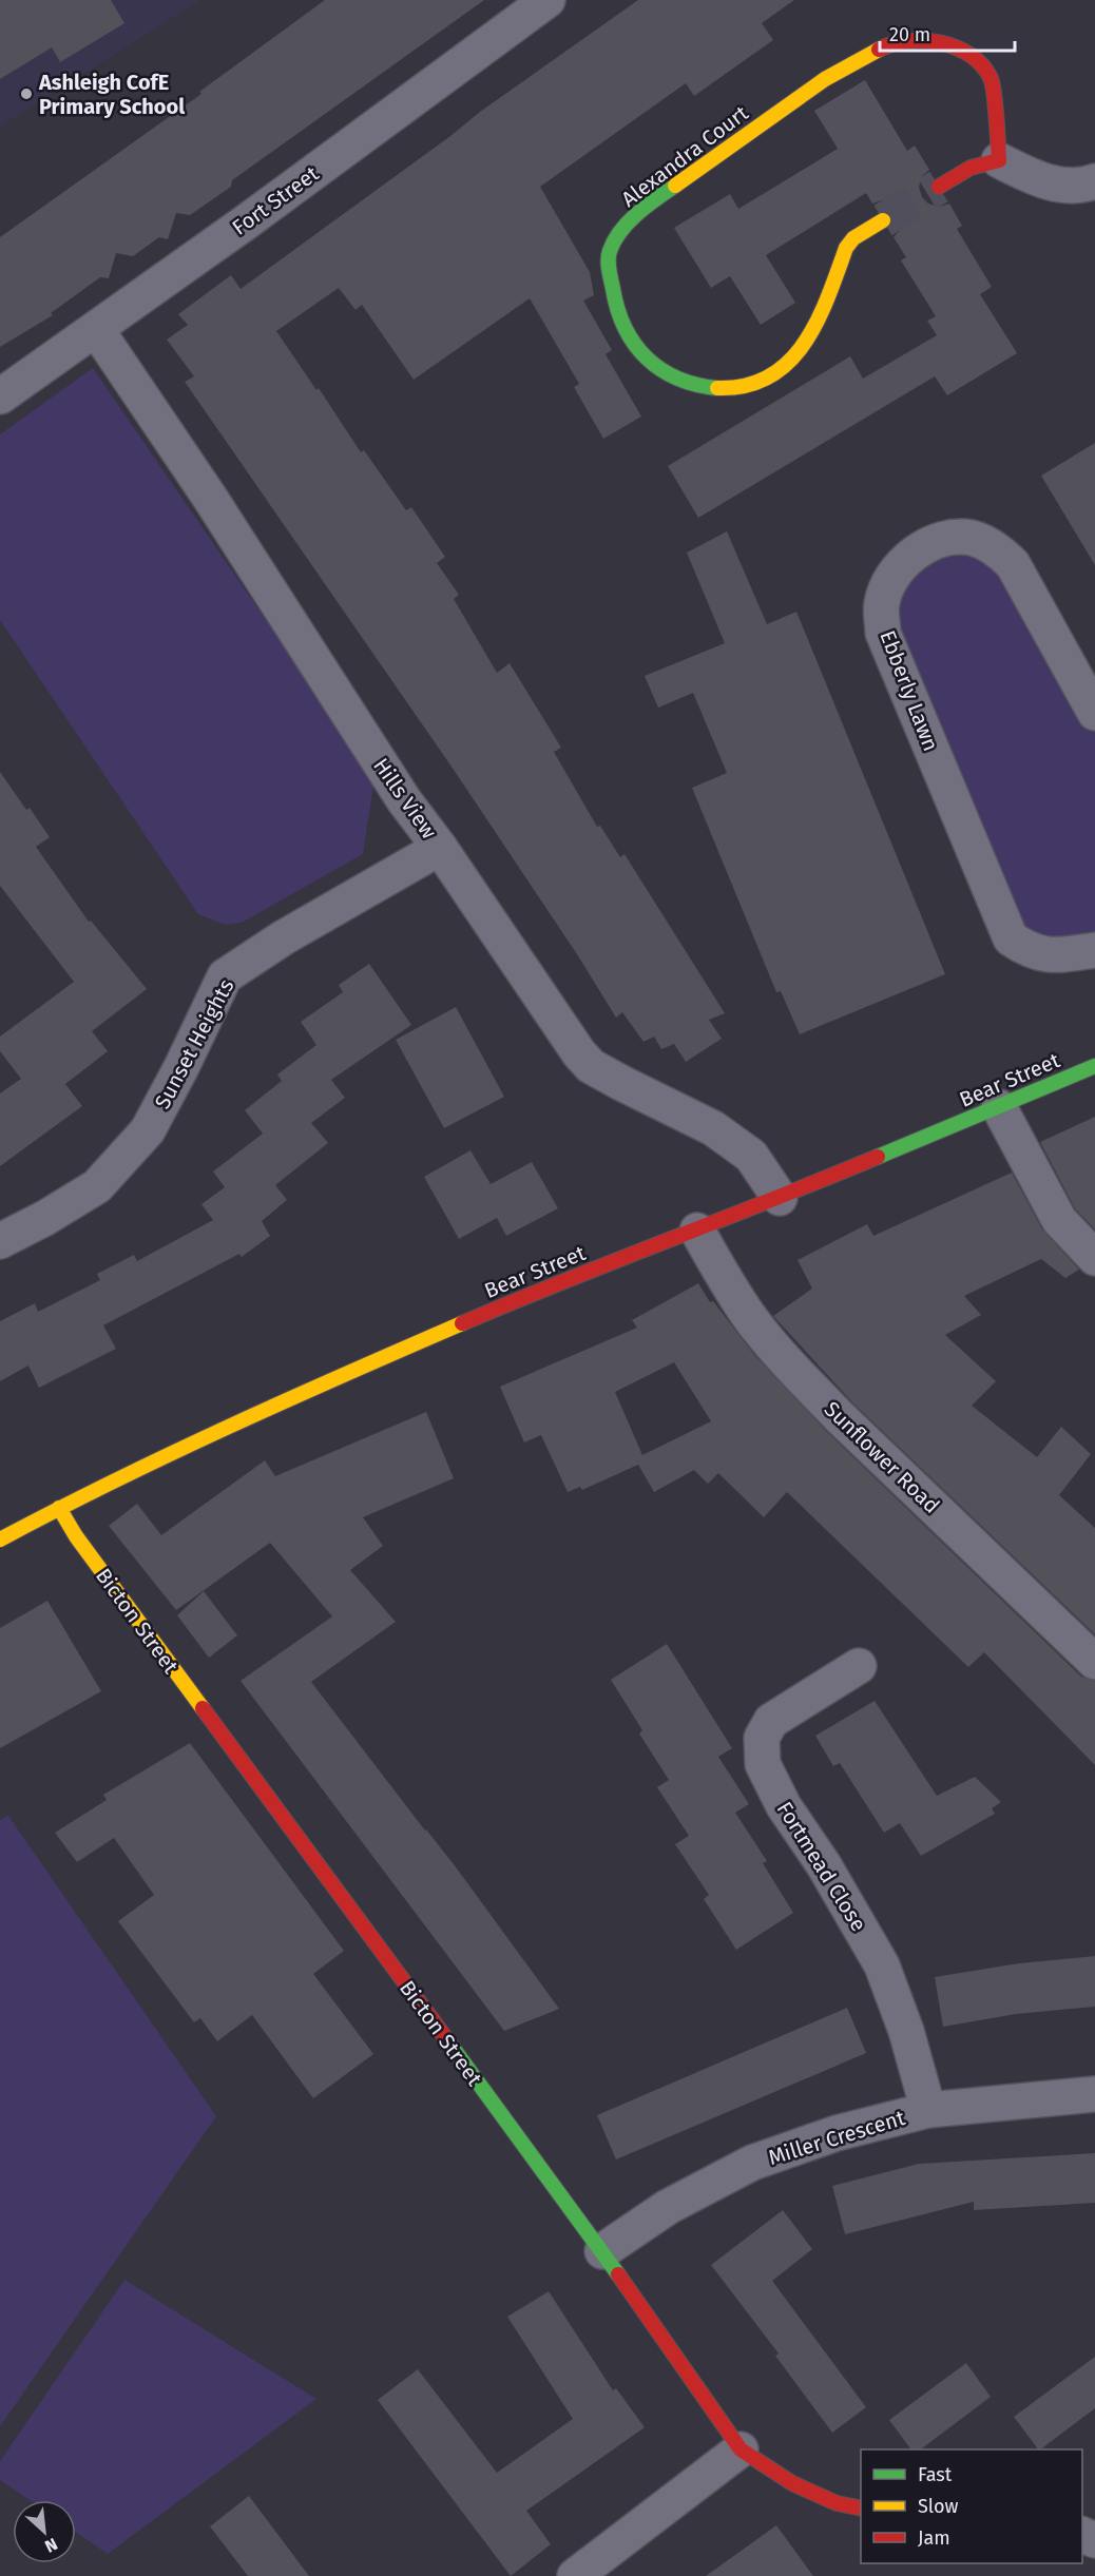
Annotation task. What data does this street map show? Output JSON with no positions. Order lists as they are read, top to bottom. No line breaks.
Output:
{"streets":{"street":["Alexandra Court","Fort Street","Ebberly Lawn","Hills View","Sunset Heights","Bear Street","Sunflower Road","Bicton Street","Fortmead Close","Miller Crescent"]},"crossings":[["Fort Street","Hills View"],["Hills View","Sunset Heights"],["Hills View","Bear Street"],["Bear Street","Sunflower Road"],["Bear Street","Bicton Street"],["Bicton Street","Miller Crescent"],["Fortmead Close","Miller Crescent"]],"places":["Ashleigh CofE Primary School"],"legend":["Fast","Slow","Jam"],"scale_bar":"20 m","north":"bottom right"}
